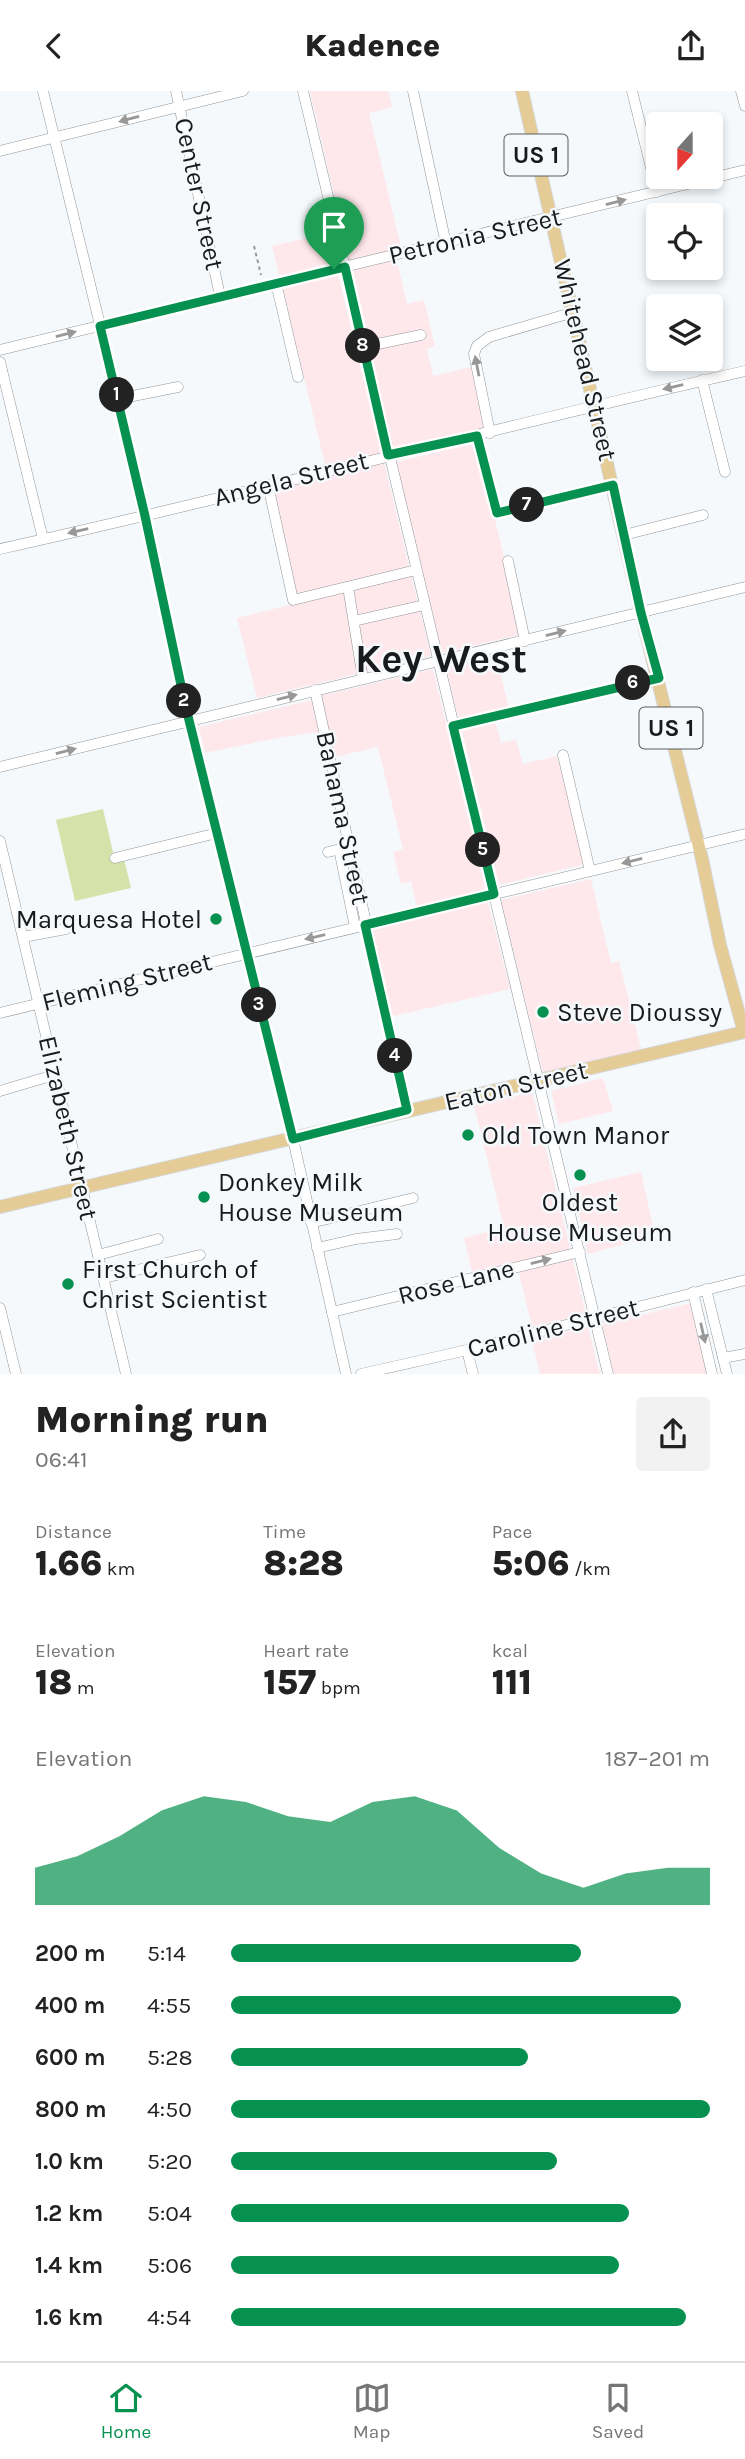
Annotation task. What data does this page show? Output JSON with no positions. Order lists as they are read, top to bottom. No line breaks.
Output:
{"streets":{"main road":["US 1","Whitehead Street","Eaton Street"],"street":["Center Street","Petronia Street","Angela Street","Bahama Street","Fleming Street","Elizabeth Street","Rose Lane","Caroline Street"]},"crossings":[["Center Street","Petronia Street"],["Petronia Street","Whitehead Street"],["Whitehead Street","Angela Street"],["Whitehead Street","Fleming Street"],["Whitehead Street","Eaton Street"],["Bahama Street","Fleming Street"],["Bahama Street","Eaton Street"],["Fleming Street","Elizabeth Street"],["Eaton Street","Elizabeth Street"]],"districts":["Key West"],"places":["Marquesa Hotel","Steve Dioussy","Old Town Manor","Oldest House Museum","Donkey Milk House Museum","First Church of Christ Scientist"],"north":"bottom","page":{"header":"Kadence","pins":["8","1","7","6","2","5","3","4"],"heading":["Morning run","06:41"],"stats":[["Distance","1.66 km"],["Time","8:28"],["Pace","5:06 /km"],["Elevation","18 m"],["Heart rate","157 bpm"],["kcal","111"]],"chart":["Elevation","187–201 m"],"list":[{"name":"200 m","note":"5:14"},{"name":"400 m","note":"4:55"},{"name":"600 m","note":"5:28"},{"name":"800 m","note":"4:50"},{"name":"1.0 km","note":"5:20"},{"name":"1.2 km","note":"5:04"},{"name":"1.4 km","note":"5:06"},{"name":"1.6 km","note":"4:54"}],"tabs":["Home","Map","Saved"]}}
